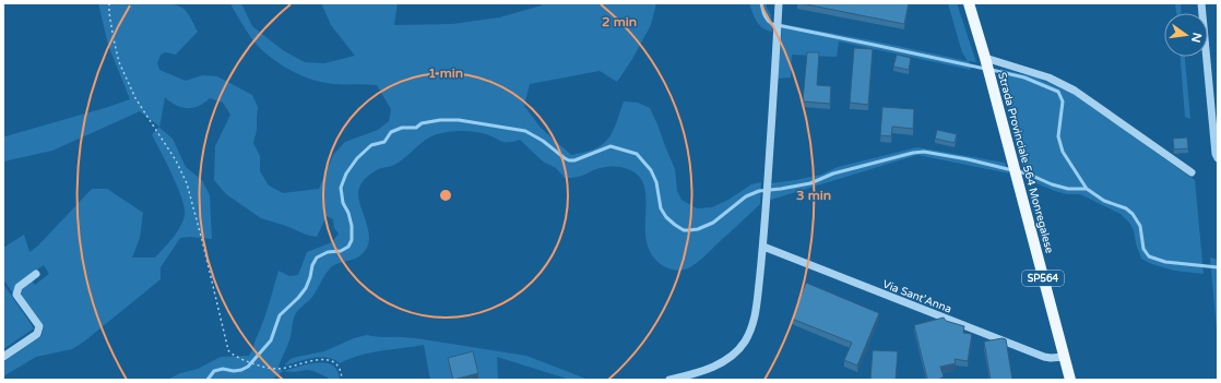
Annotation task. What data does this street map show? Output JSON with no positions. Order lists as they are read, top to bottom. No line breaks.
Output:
{"streets":{"main road":["Strada Provinciale 564 Monregalese","SP564"],"street":["Via Sant'Anna"]},"crossings":[["Strada Provinciale 564 Monregalese","Via Sant'Anna"]],"north":"right","rings":["2 min","1 min","3 min"]}
